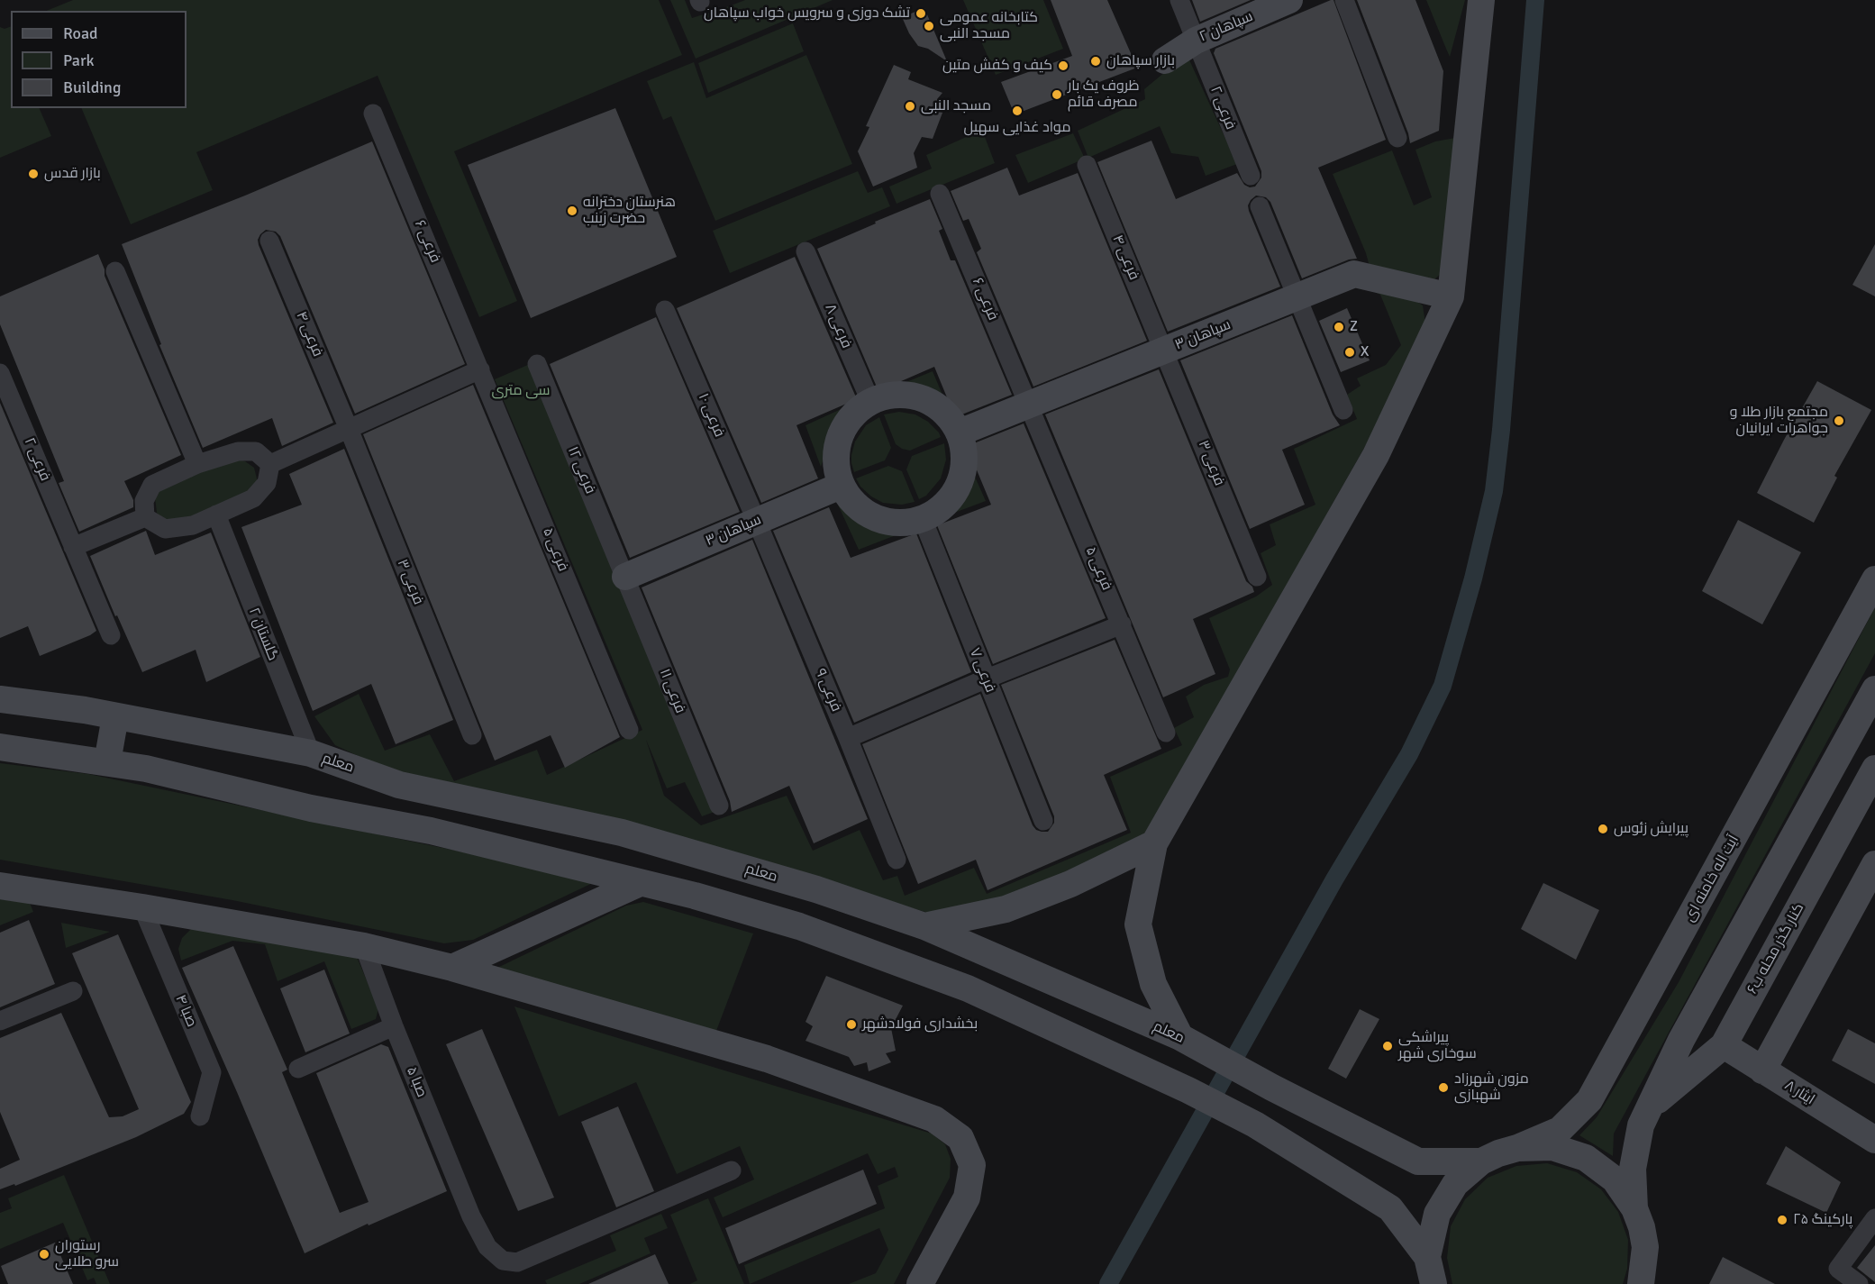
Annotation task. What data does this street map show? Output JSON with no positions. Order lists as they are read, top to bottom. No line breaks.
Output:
{"streets":{"main road":["سپاهان ۲","سپاهان ۳","معلم","آیت اله خامنه ای","کنار گذر محله ب۶","ایثار ۸"],"street":["فرعی ۲","فرعی ۶","فرعی ۴","فرعی ۸","فرعی ۱۰","فرعی ۳","فرعی ۱۲","فرعی ۵","گلستان ۲","فرعی ۷","فرعی ۹","فرعی ۱۱","صبا ۴","صبا ۵"]},"crossings":[["سپاهان ۲","فرعی ۲"],["فرعی ۶","سپاهان ۳"],["فرعی ۶","فرعی ۵"],["فرعی ۴","سپاهان ۳"],["فرعی ۴","فرعی ۳"],["فرعی ۸","سپاهان ۳"],["فرعی ۸","فرعی ۷"],["سپاهان ۳","فرعی ۱۰"],["سپاهان ۳","فرعی ۳"],["سپاهان ۳","فرعی ۱۲"],["سپاهان ۳","فرعی ۵"],["سپاهان ۳","فرعی ۷"],["سپاهان ۳","فرعی ۹"],["سپاهان ۳","فرعی ۱۱"],["فرعی ۱۰","فرعی ۹"],["فرعی ۱۲","فرعی ۱۱"],["گلستان ۲","معلم"],["کنار گذر محله ب۶","ایثار ۸"]],"parks":["سی متری"],"places":["تشک دوزی و سرویس خواب سپاهان","کتابخانه عمومی مسجد النبی","بازار سپاهان","کیف و کفش متین","ظروف یک بار مصرف قائم","مسجد النبی","مواد غذایی سهیل","بازار قدس","هنرستان دخترانه حضرت زینب","Z","X","مجتمع بازار طلا و جواهرات ایرانیان","پیرایش زئوس","بخشداری فولادشهر","پیراشکی سوخاری شهر","مزون شهرزاد شهبازی","پارکینگ ۲۵","رستوران سرو طلایی"],"legend":["Road","Park","Building"]}
